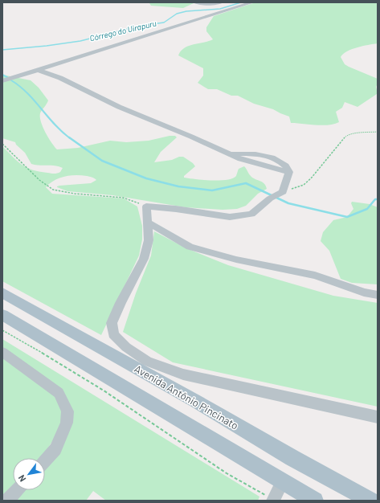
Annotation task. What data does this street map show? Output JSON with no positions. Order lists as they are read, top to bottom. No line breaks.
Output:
{"streets":{"main road":["Avenida Antônio Pincinato"]},"water":["Córrego do Uirapuru"],"north":"bottom left"}
